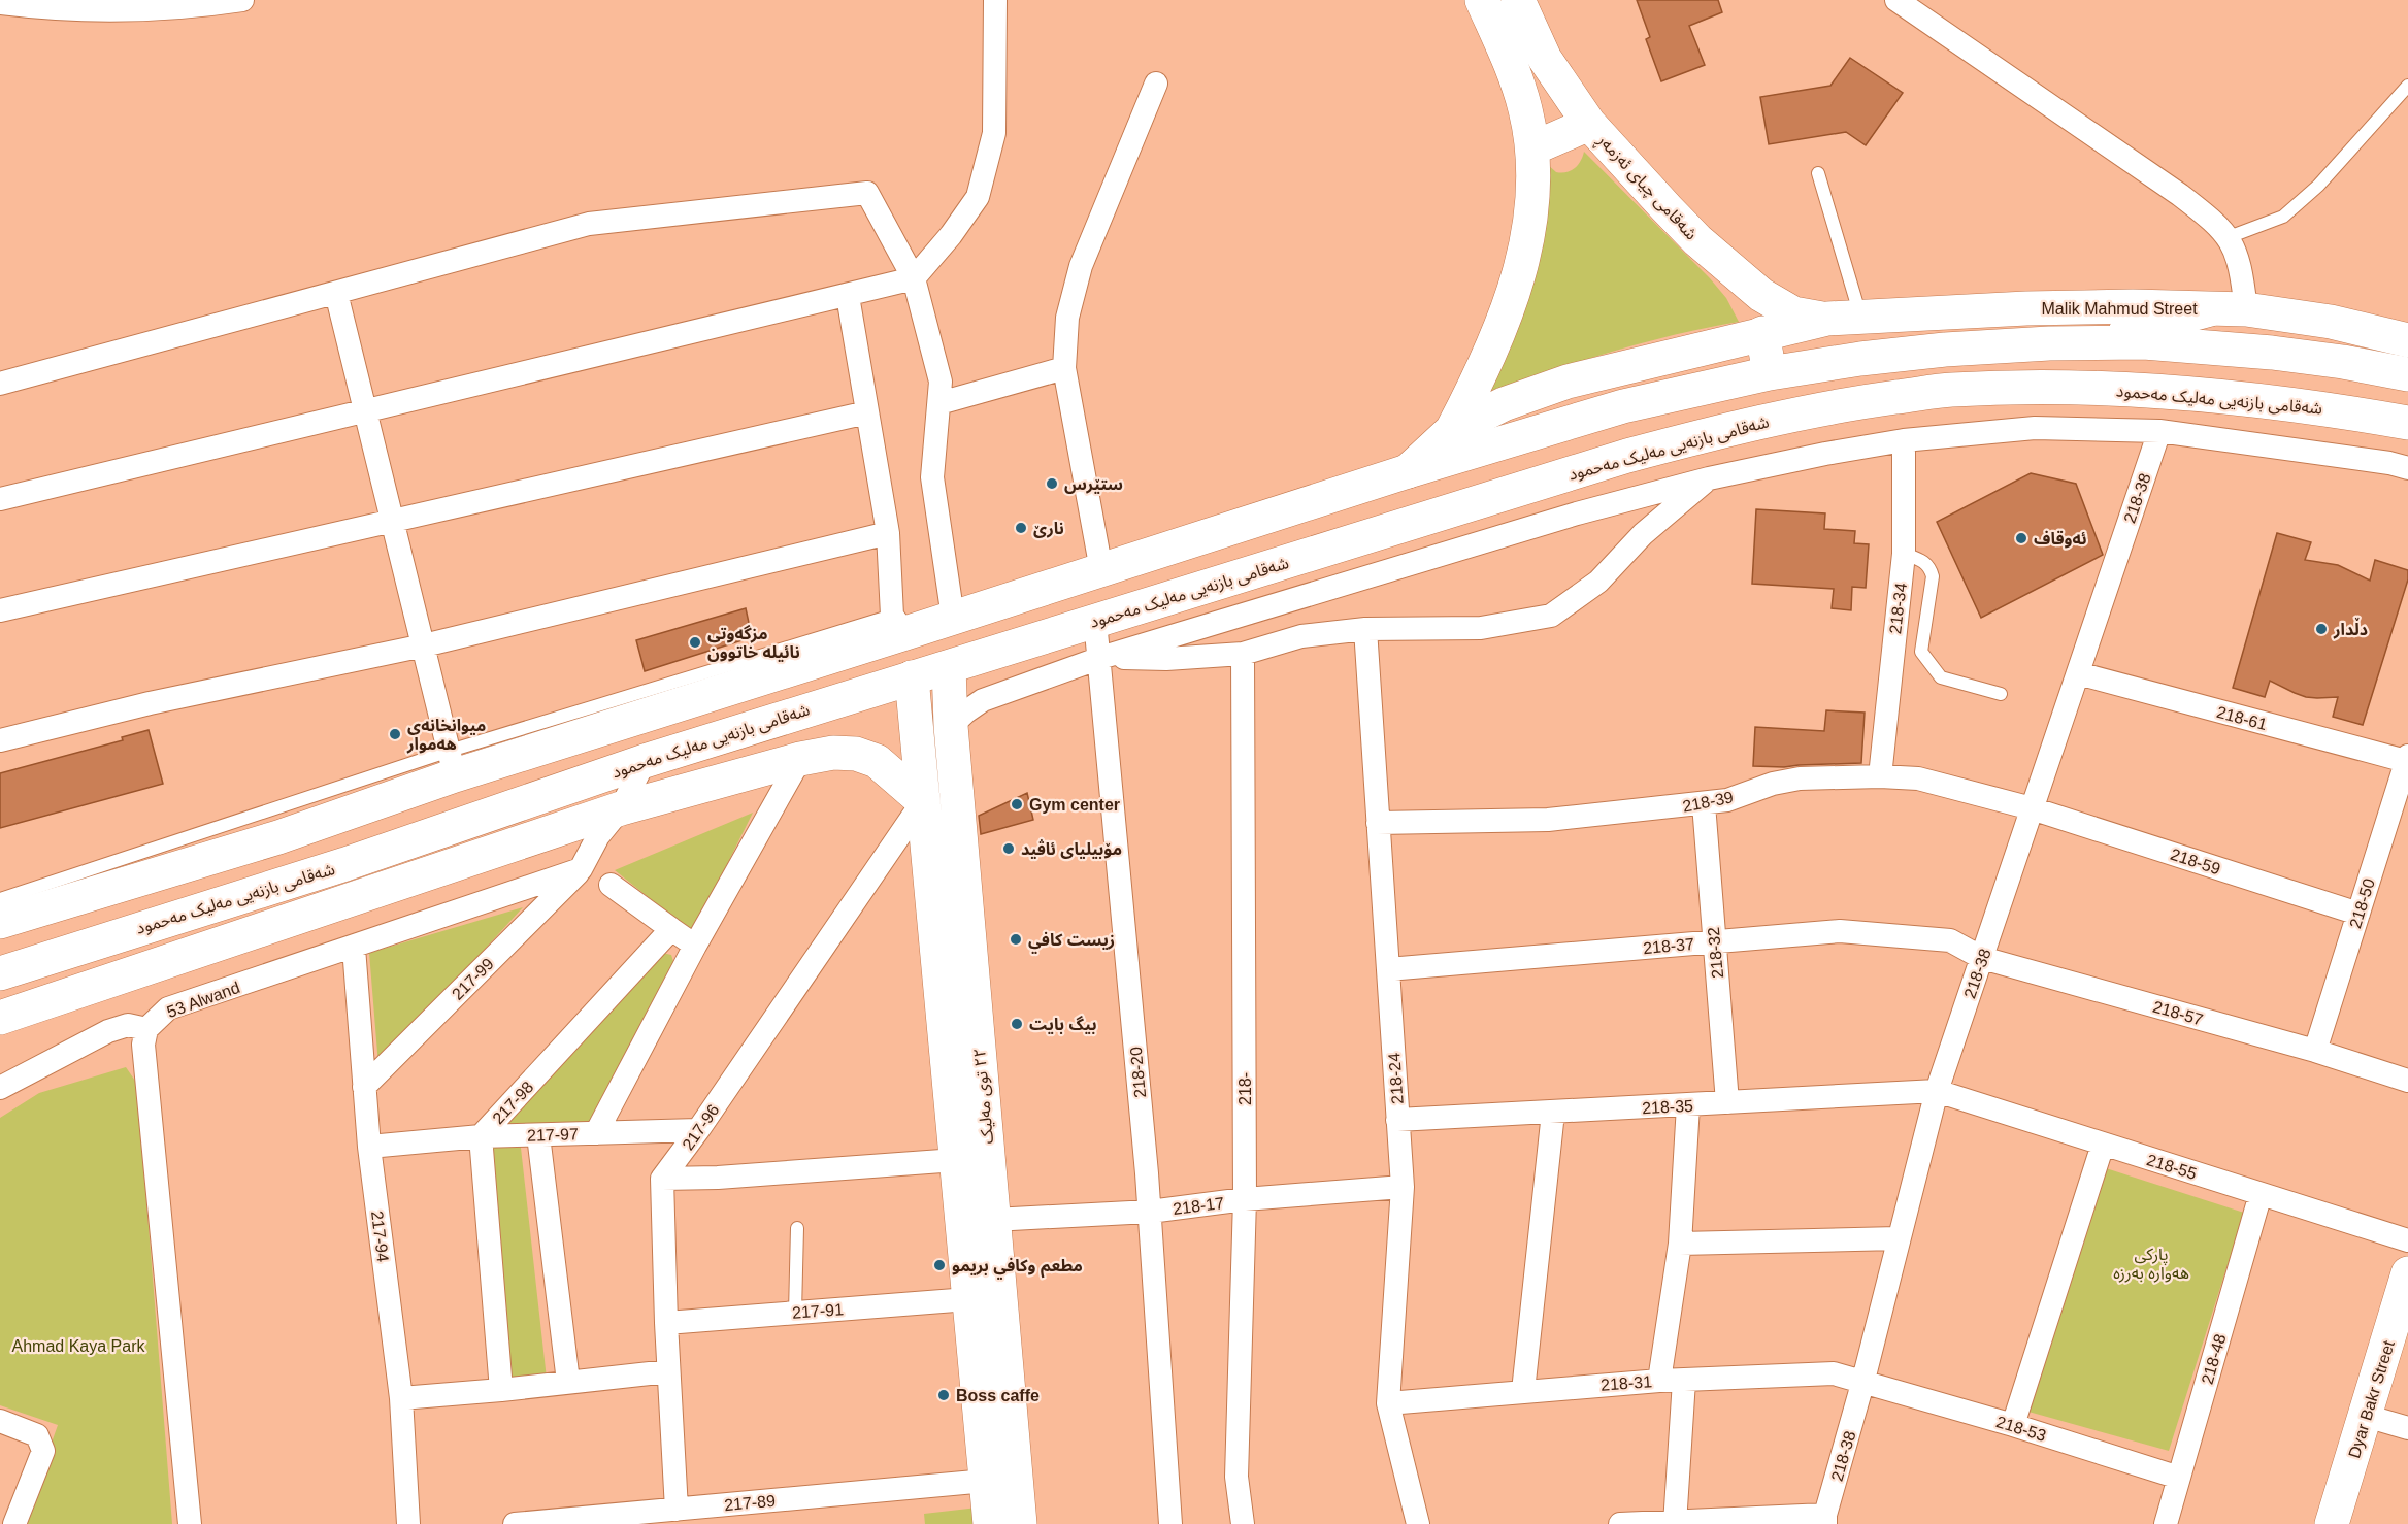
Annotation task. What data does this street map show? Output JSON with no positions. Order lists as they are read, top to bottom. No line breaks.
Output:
{"streets":{"main road":["شەقامی چیای ئەزمەڕ","Malik Mahmud Street","شەقامی بازنەیی مەلیک مەحمود","٢٢ توی مەلیک","Dyar Bakr Street"],"street":["218-38","218-34","218-61","218-39","218-59","218-50","218-37","218-32","217-99","53 Alwand","218-57","218-20","218-24","218-","217-98","218-35","217-96","217-97","218-55","218-17","217-94","217-91","218-48","218-31","218-53","217-89"]},"crossings":[["شەقامی چیای ئەزمەڕ","Malik Mahmud Street"],["شەقامی بازنەیی مەلیک مەحمود","218-20"],["شەقامی بازنەیی مەلیک مەحمود","٢٢ توی مەلیک"],["218-38","218-61"],["218-38","218-39"],["218-38","218-59"],["218-38","218-57"],["218-38","218-35"],["218-38","218-55"],["218-38","218-31"],["218-38","218-53"],["218-34","218-39"],["218-61","218-50"],["218-39","218-59"],["218-39","218-32"],["218-39","218-24"],["218-59","218-50"],["218-50","218-57"],["218-37","218-32"],["218-37","218-57"],["218-37","218-24"],["218-32","218-35"],["217-99","53 Alwand"],["217-99","217-94"],["53 Alwand","217-94"],["218-20","218-17"],["218-24","218-35"],["218-24","218-17"],["218-24","218-31"],["218-","218-17"],["٢٢ توی مەلیک","217-96"],["٢٢ توی مەلیک","218-17"],["٢٢ توی مەلیک","217-91"],["٢٢ توی مەلیک","217-89"],["217-98","217-97"],["218-35","218-55"],["217-96","217-97"],["217-97","217-94"],["218-55","218-48"],["218-48","218-53"],["218-31","218-53"]],"parks":["پارکی هەوارە بەرزە","Ahmad Kaya Park"],"places":["ستێرس","نارێ","ئەوقاف","دڵدار","مزگەوتی نائیلە خاتوون","میوانخانەی هەموار","Gym center","مۆبیلیای ئاڤید","زيست كافي","بیگ بایت","مطعم وكافي بريمو","Boss caffe"]}
